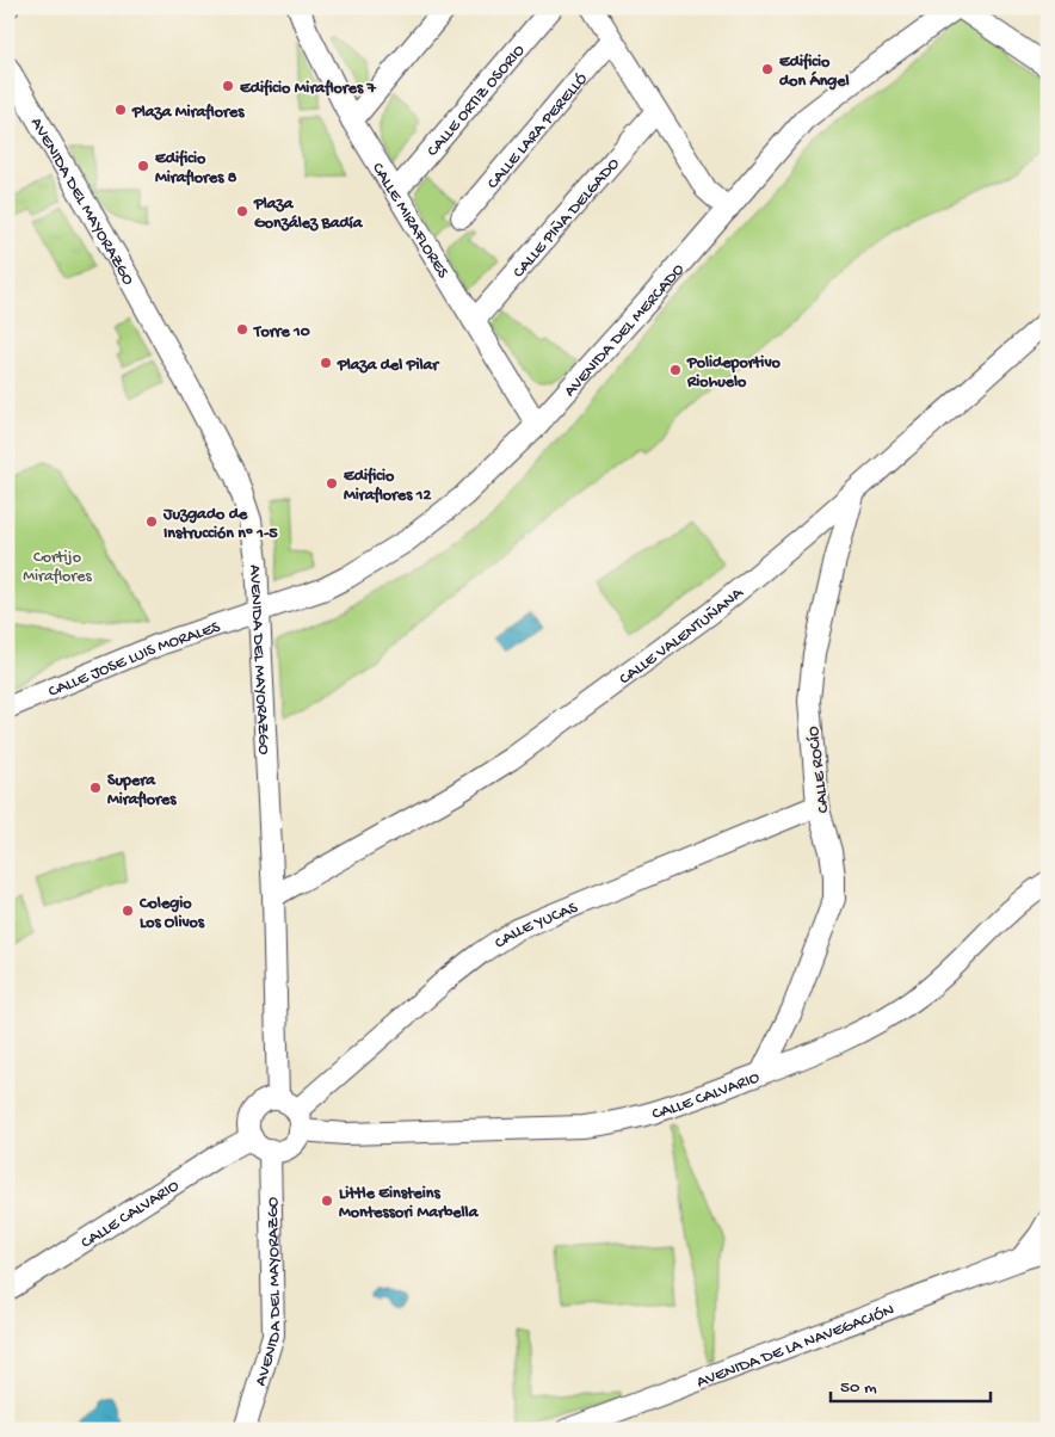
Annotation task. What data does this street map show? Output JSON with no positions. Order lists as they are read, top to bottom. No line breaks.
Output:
{"streets":{"street":["CALLE ORTIZ OSORIO","CALLE LARA PERELLÓ","AVENIDA DEL MAYORAZGO","CALLE PIÑA DELGADO","CALLE MIRAFLORES","AVENIDA DEL MERCADO","CALLE VALENTUÑANA","CALLE JOSE LUIS MORALES","CALLE ROCÍO","CALLE YUCAS","CALLE CALVARIO","AVENIDA DE LA NAVEGACIÓN"]},"crossings":[["CALLE ORTIZ OSORIO","CALLE MIRAFLORES"],["AVENIDA DEL MAYORAZGO","AVENIDA DEL MERCADO"],["AVENIDA DEL MAYORAZGO","CALLE VALENTUÑANA"],["AVENIDA DEL MAYORAZGO","CALLE JOSE LUIS MORALES"],["AVENIDA DEL MAYORAZGO","CALLE YUCAS"],["AVENIDA DEL MAYORAZGO","CALLE CALVARIO"],["CALLE PIÑA DELGADO","CALLE MIRAFLORES"],["CALLE MIRAFLORES","AVENIDA DEL MERCADO"],["AVENIDA DEL MERCADO","CALLE JOSE LUIS MORALES"],["CALLE VALENTUÑANA","CALLE ROCÍO"],["CALLE ROCÍO","CALLE YUCAS"],["CALLE ROCÍO","CALLE CALVARIO"],["CALLE YUCAS","CALLE CALVARIO"]],"parks":["Cortijo Miraflores"],"places":["Edificio don Ángel","Edificio Miraflores 7","Plaza Miraflores","Edificio Miraflores 8","Plaza González Badía","Torre 10","Plaza del Pilar","Polideportivo Riohuelo","Edificio Miraflores 12","Juzgado de Instrucción nº 1-5","Supera Miraflores","Colegio Los Olivos","Little Einsteins Montessori Marbella"],"scale_bar":"50 m"}
